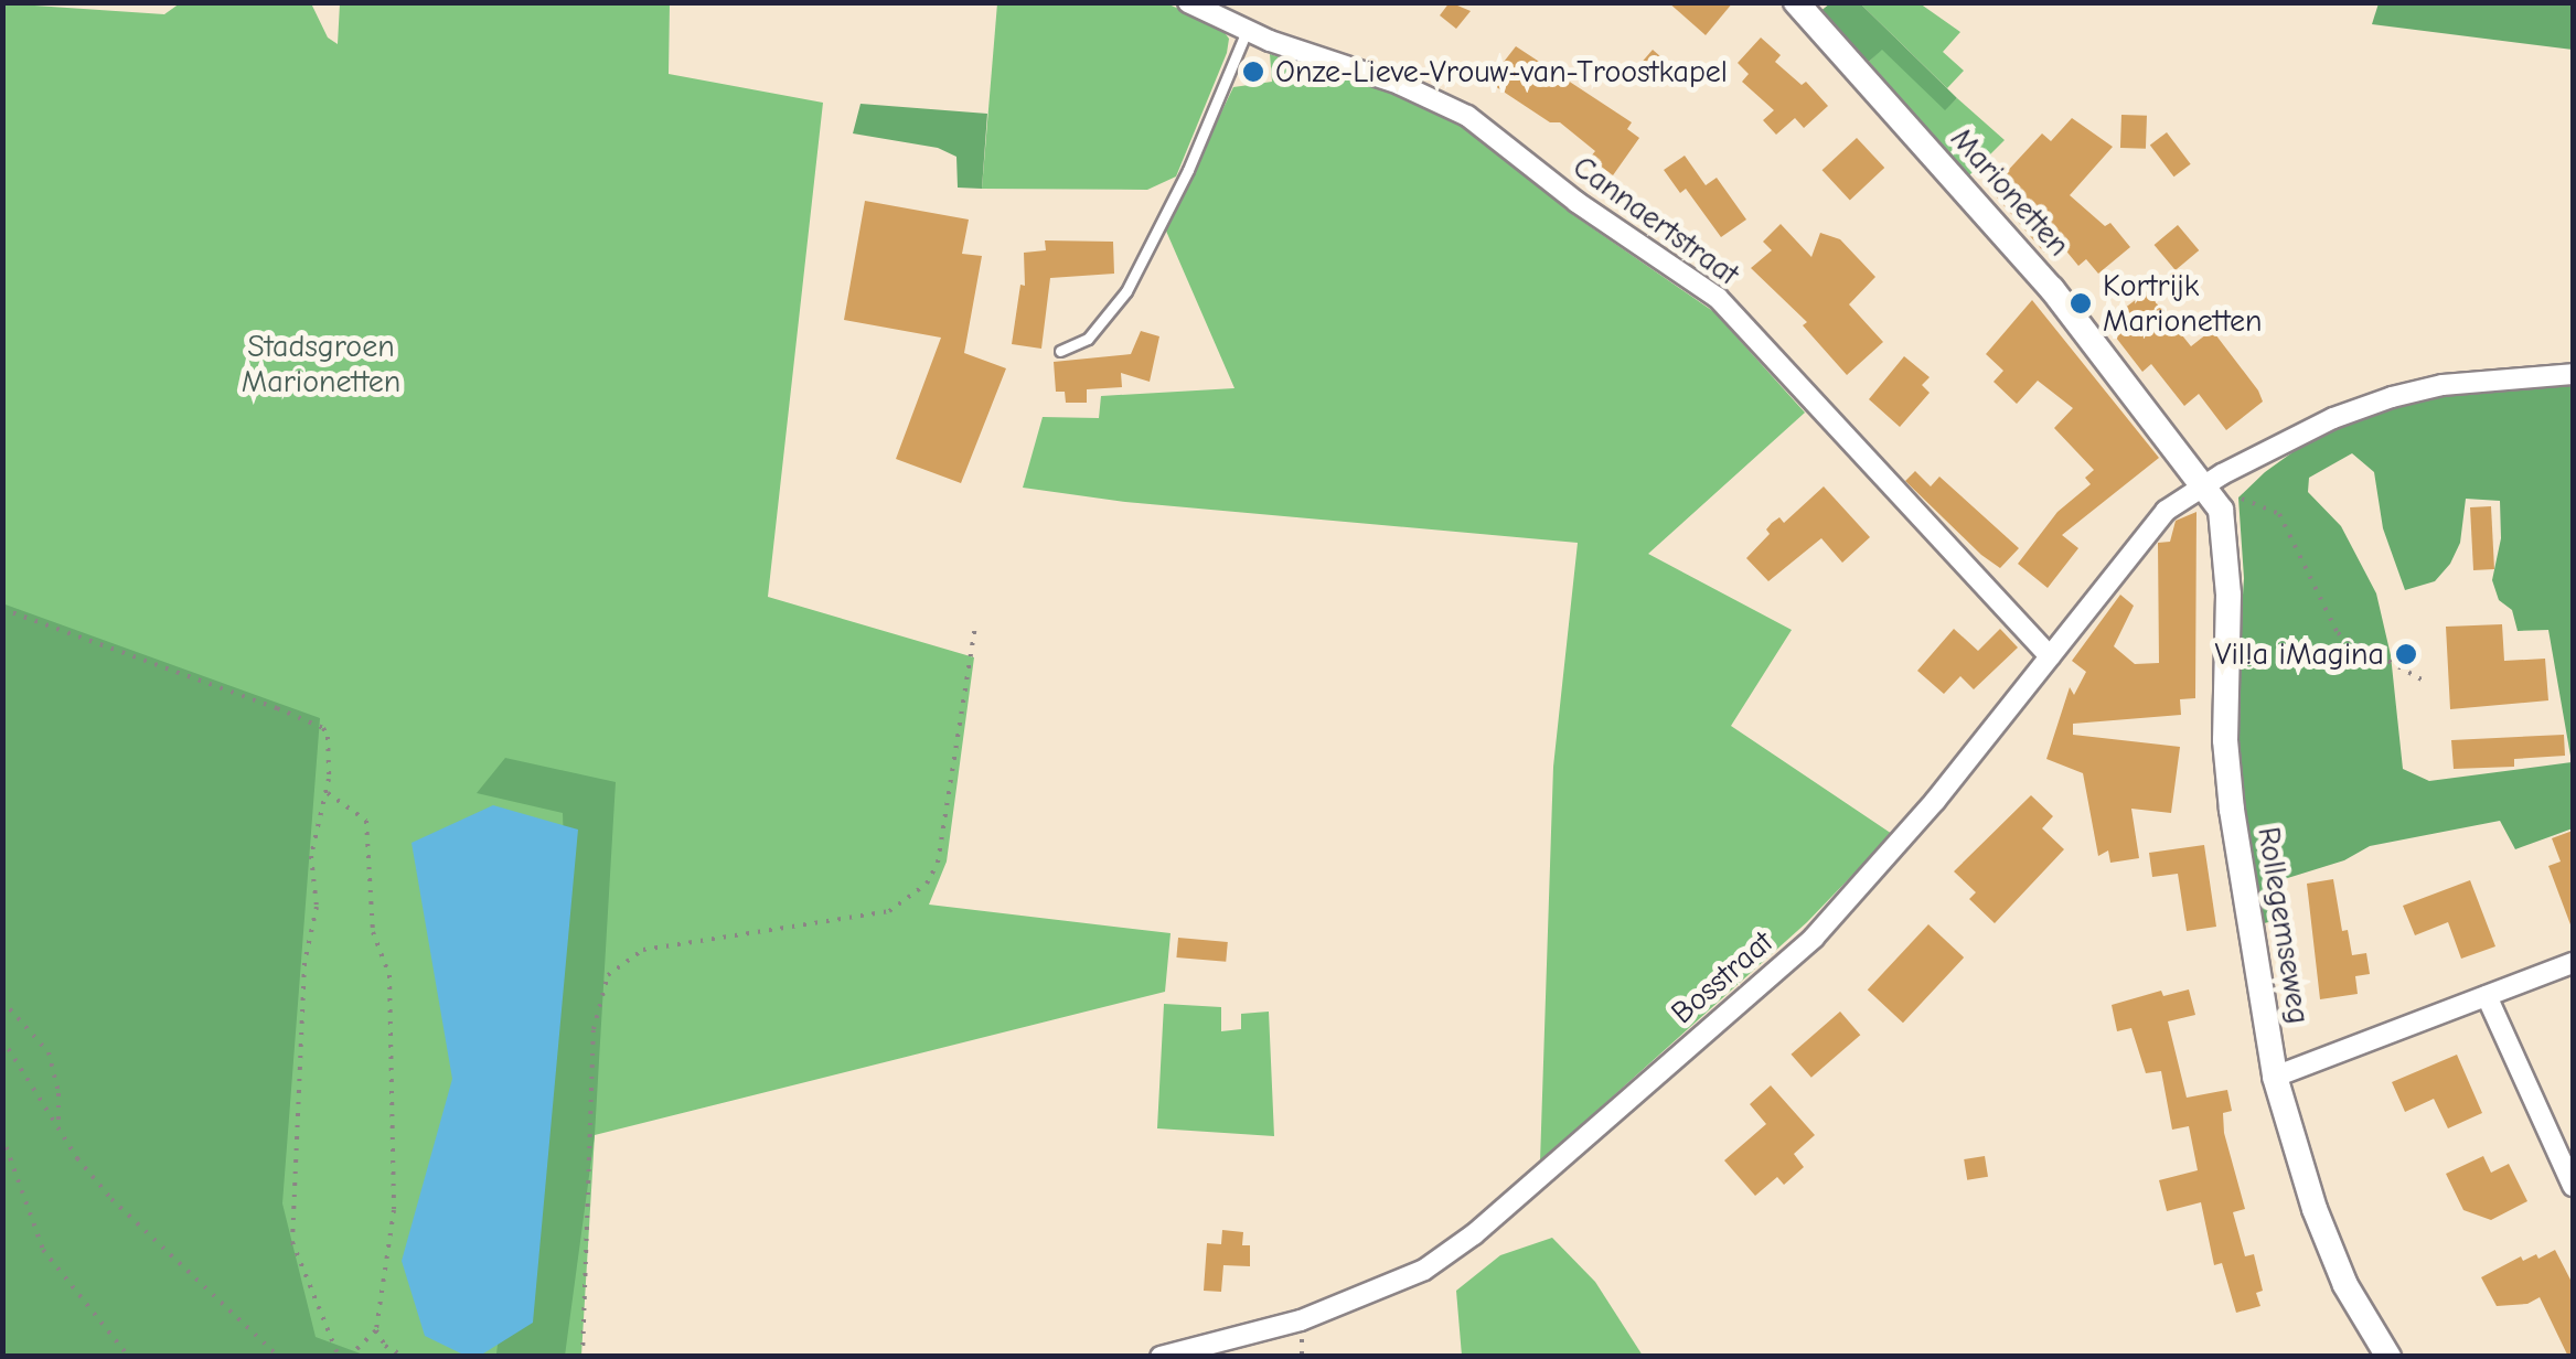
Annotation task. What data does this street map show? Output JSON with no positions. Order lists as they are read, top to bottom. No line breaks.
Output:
{"streets":{"street":["Marionetten","Cannaertstraat","Rollegemseweg","Bosstraat"]},"crossings":[["Marionetten","Rollegemseweg"],["Marionetten","Bosstraat"],["Cannaertstraat","Bosstraat"],["Rollegemseweg","Bosstraat"]],"parks":["Stadsgroen Marionetten"],"places":["Onze-Lieve-Vrouw-van-Troostkapel","Kortrijk Marionetten","Vil!a iMagina"]}
